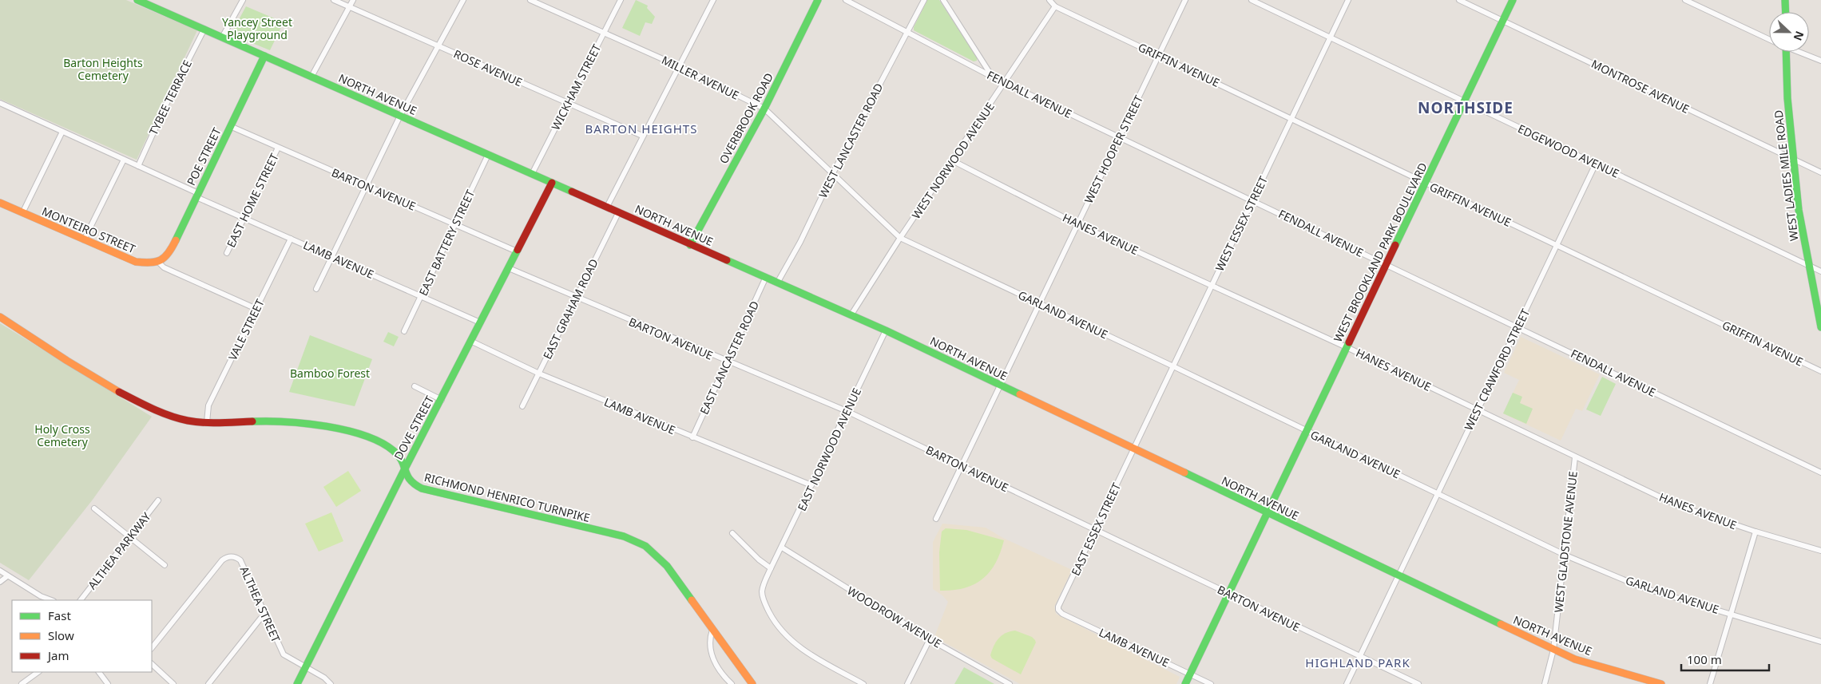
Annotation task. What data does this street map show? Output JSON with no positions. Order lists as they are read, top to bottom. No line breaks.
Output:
{"streets":{"street":["GRIFFIN AVENUE","ROSE AVENUE","MILLER AVENUE","MONTROSE AVENUE","WICKHAM STREET","NORTH AVENUE","FENDALL AVENUE","TYBEE TERRACE","OVERBROOK ROAD","WEST LANCASTER ROAD","WEST HOOPER STREET","EDGEWOOD AVENUE","POE STREET","WEST NORWOOD AVENUE","WEST LADIES MILE ROAD","BARTON AVENUE","EAST HOME STREET","WEST ESSEX STREET","MONTEIRO STREET","HANES AVENUE","EAST BATTERY STREET","WEST BROOKLAND PARK BOULEVARD","LAMB AVENUE","EAST GRAHAM ROAD","GARLAND AVENUE","VALE STREET","EAST LANCASTER ROAD","WEST CRAWFORD STREET","DOVE STREET","EAST NORWOOD AVENUE","RICHMOND HENRICO TURNPIKE","EAST ESSEX STREET","WEST GLADSTONE AVENUE","ALTHEA PARKWAY","ALTHEA STREET","WOODROW AVENUE"]},"crossings":[["GRIFFIN AVENUE","WEST HOOPER STREET"],["GRIFFIN AVENUE","WEST NORWOOD AVENUE"],["GRIFFIN AVENUE","WEST ESSEX STREET"],["GRIFFIN AVENUE","WEST BROOKLAND PARK BOULEVARD"],["GRIFFIN AVENUE","WEST CRAWFORD STREET"],["ROSE AVENUE","WICKHAM STREET"],["MILLER AVENUE","WICKHAM STREET"],["MILLER AVENUE","OVERBROOK ROAD"],["MILLER AVENUE","WEST LANCASTER ROAD"],["MILLER AVENUE","WEST NORWOOD AVENUE"],["MILLER AVENUE","GARLAND AVENUE"],["MONTROSE AVENUE","WEST LADIES MILE ROAD"],["MONTROSE AVENUE","WEST BROOKLAND PARK BOULEVARD"],["WICKHAM STREET","NORTH AVENUE"],["NORTH AVENUE","TYBEE TERRACE"],["NORTH AVENUE","OVERBROOK ROAD"],["NORTH AVENUE","WEST LANCASTER ROAD"],["NORTH AVENUE","WEST HOOPER STREET"],["NORTH AVENUE","POE STREET"],["NORTH AVENUE","WEST NORWOOD AVENUE"],["NORTH AVENUE","WEST ESSEX STREET"],["NORTH AVENUE","EAST BATTERY STREET"],["NORTH AVENUE","WEST BROOKLAND PARK BOULEVARD"],["NORTH AVENUE","EAST GRAHAM ROAD"],["NORTH AVENUE","EAST LANCASTER ROAD"],["NORTH AVENUE","WEST CRAWFORD STREET"],["NORTH AVENUE","DOVE STREET"],["NORTH AVENUE","EAST NORWOOD AVENUE"],["NORTH AVENUE","EAST ESSEX STREET"],["NORTH AVENUE","WEST GLADSTONE AVENUE"],["FENDALL AVENUE","WEST LANCASTER ROAD"],["FENDALL AVENUE","WEST HOOPER STREET"],["FENDALL AVENUE","WEST NORWOOD AVENUE"],["FENDALL AVENUE","WEST ESSEX STREET"],["FENDALL AVENUE","WEST BROOKLAND PARK BOULEVARD"],["FENDALL AVENUE","WEST CRAWFORD STREET"],["TYBEE TERRACE","LAMB AVENUE"],["WEST HOOPER STREET","BARTON AVENUE"],["WEST HOOPER STREET","HANES AVENUE"],["WEST HOOPER STREET","GARLAND AVENUE"],["EDGEWOOD AVENUE","WEST LADIES MILE ROAD"],["EDGEWOOD AVENUE","WEST ESSEX STREET"],["EDGEWOOD AVENUE","WEST BROOKLAND PARK BOULEVARD"],["EDGEWOOD AVENUE","WEST CRAWFORD STREET"],["POE STREET","BARTON AVENUE"],["POE STREET","MONTEIRO STREET"],["POE STREET","LAMB AVENUE"],["WEST NORWOOD AVENUE","HANES AVENUE"],["WEST NORWOOD AVENUE","GARLAND AVENUE"],["BARTON AVENUE","EAST HOME STREET"],["BARTON AVENUE","EAST BATTERY STREET"],["BARTON AVENUE","WEST BROOKLAND PARK BOULEVARD"],["BARTON AVENUE","EAST GRAHAM ROAD"],["BARTON AVENUE","EAST LANCASTER ROAD"],["BARTON AVENUE","WEST CRAWFORD STREET"],["BARTON AVENUE","DOVE STREET"],["BARTON AVENUE","EAST NORWOOD AVENUE"],["BARTON AVENUE","EAST ESSEX STREET"],["EAST HOME STREET","LAMB AVENUE"],["WEST ESSEX STREET","HANES AVENUE"],["WEST ESSEX STREET","GARLAND AVENUE"],["WEST ESSEX STREET","EAST ESSEX STREET"],["HANES AVENUE","WEST BROOKLAND PARK BOULEVARD"],["HANES AVENUE","WEST CRAWFORD STREET"],["HANES AVENUE","WEST GLADSTONE AVENUE"],["EAST BATTERY STREET","LAMB AVENUE"],["WEST BROOKLAND PARK BOULEVARD","LAMB AVENUE"],["WEST BROOKLAND PARK BOULEVARD","GARLAND AVENUE"],["LAMB AVENUE","EAST GRAHAM ROAD"],["LAMB AVENUE","VALE STREET"],["LAMB AVENUE","EAST LANCASTER ROAD"],["LAMB AVENUE","DOVE STREET"],["LAMB AVENUE","EAST NORWOOD AVENUE"],["LAMB AVENUE","EAST ESSEX STREET"],["GARLAND AVENUE","WEST CRAWFORD STREET"],["GARLAND AVENUE","WEST GLADSTONE AVENUE"],["VALE STREET","RICHMOND HENRICO TURNPIKE"],["DOVE STREET","RICHMOND HENRICO TURNPIKE"],["DOVE STREET","ALTHEA STREET"],["EAST NORWOOD AVENUE","WOODROW AVENUE"]],"districts":["NORTHSIDE","BARTON HEIGHTS","HIGHLAND PARK"],"parks":["Yancey Street Playground","Barton Heights Cemetery","Bamboo Forest","Holy Cross Cemetery"],"legend":["Fast","Slow","Jam"],"scale_bar":"100 m","north":"right"}
